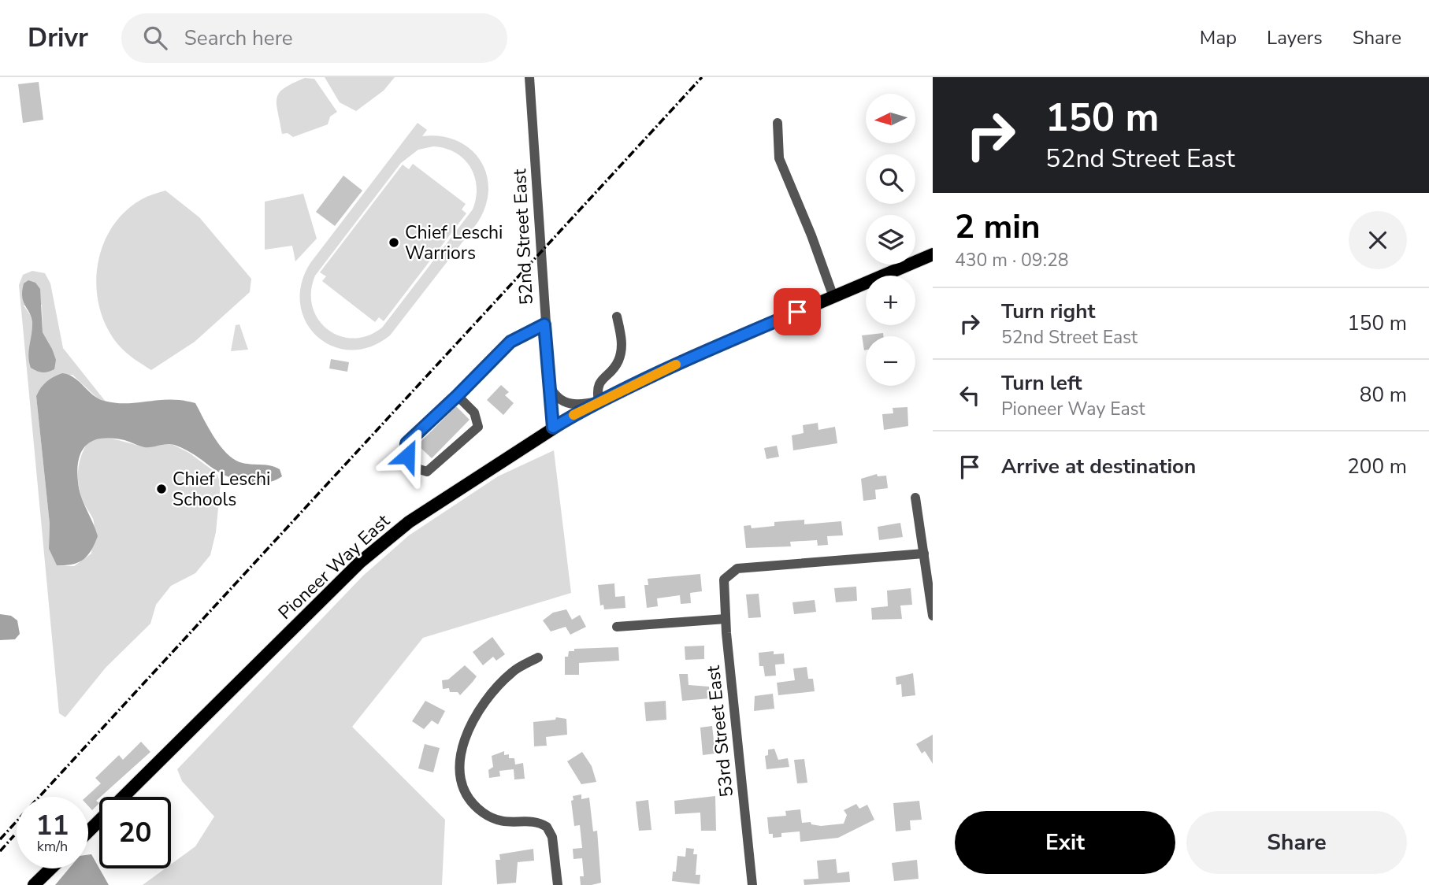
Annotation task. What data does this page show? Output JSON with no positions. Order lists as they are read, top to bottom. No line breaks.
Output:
{"streets":{"main road":["Pioneer Way East"],"street":["52nd Street East","53rd Street East"]},"crossings":[["52nd Street East","Pioneer Way East"]],"places":["Chief Leschi Warriors","Chief Leschi Schools"],"north":"left","page":{"header":"Drivr","search":"Search here","nav":["Map","Layers","Share"],"turn":["150 m","52nd Street East"],"map_buttons":["+","−"],"heading":["2 min","430 m · 09:28"],"list":[{"name":"Turn right","note":"52nd Street East","value":"150 m"},{"name":"Turn left","note":"Pioneer Way East","value":"80 m"},{"name":"Arrive at destination","value":"200 m"}],"speed":"11 km/h","limit":"20","buttons":["Exit","Share"]}}
